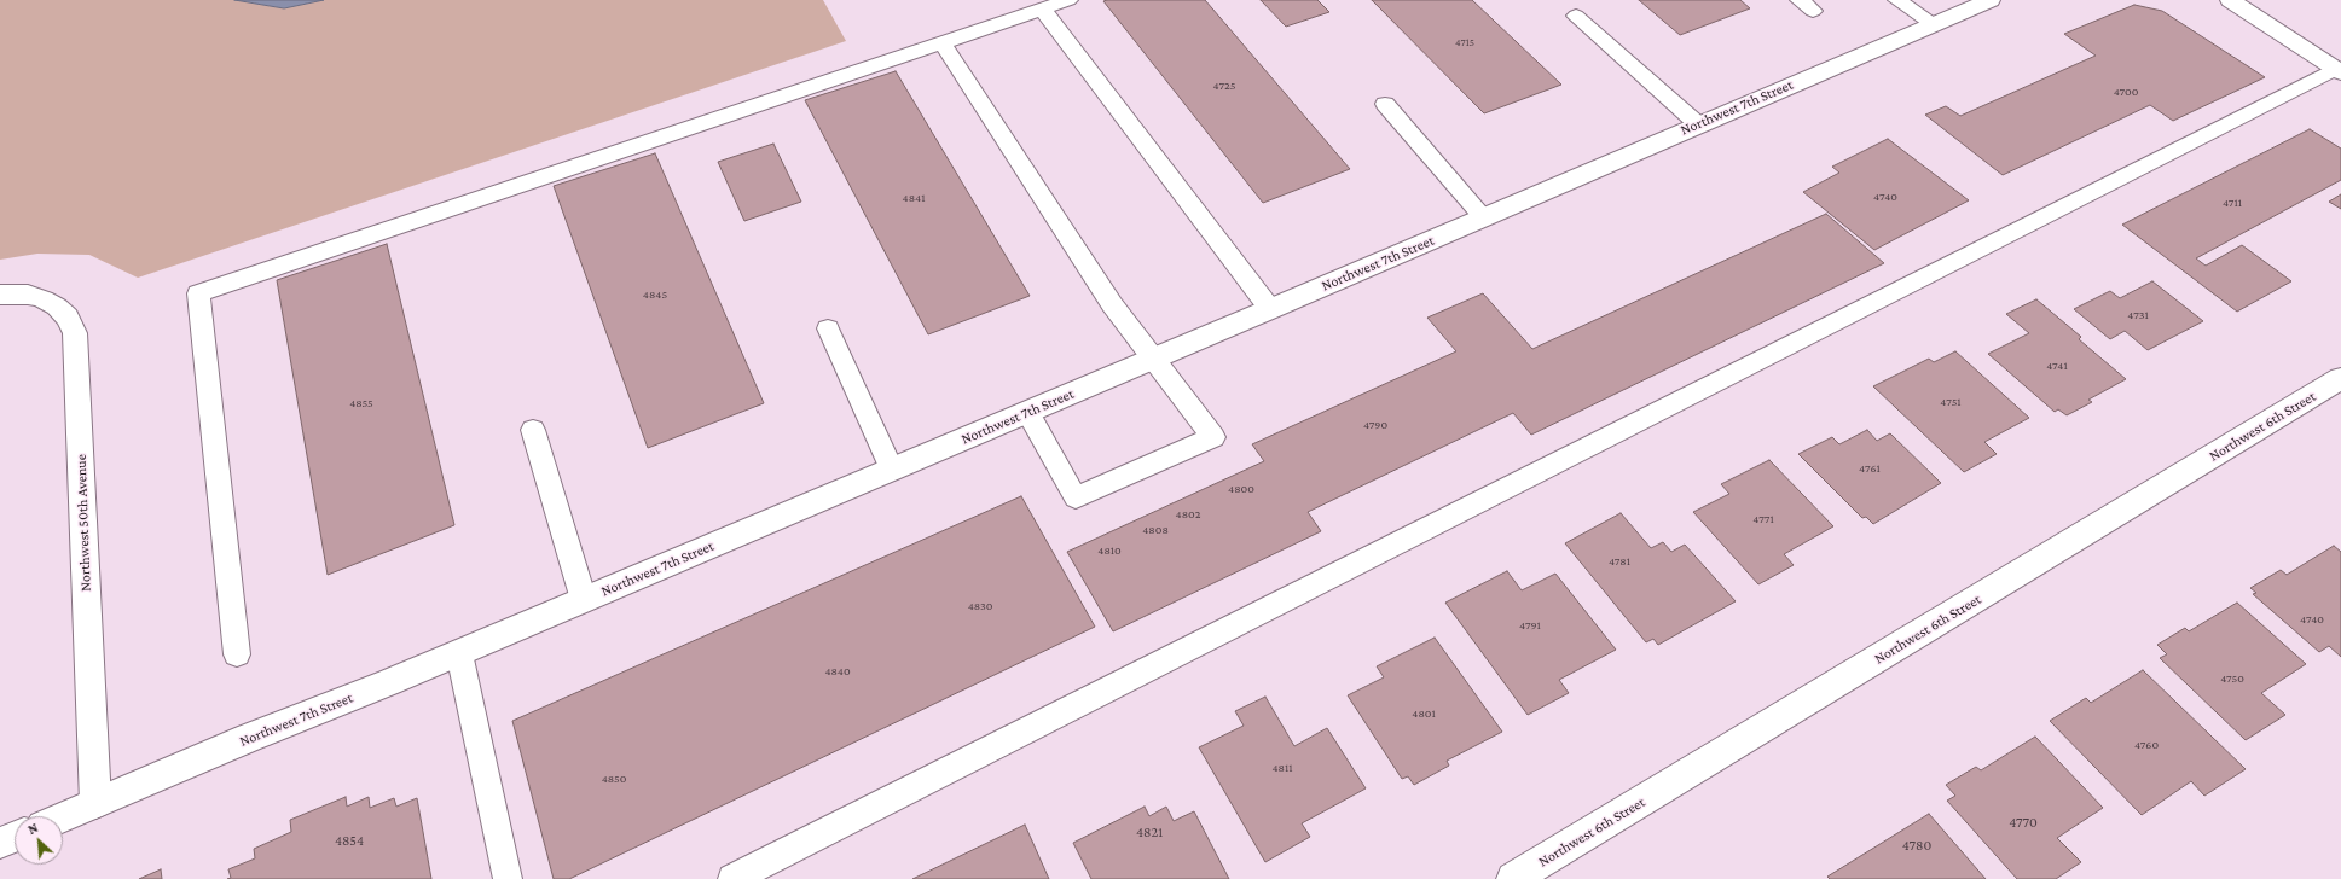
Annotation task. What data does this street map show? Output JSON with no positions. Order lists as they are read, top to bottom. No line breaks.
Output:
{"streets":{"main road":["Northwest 7th Street","Northwest 6th Street","Northwest 50th Avenue"]},"crossings":[["Northwest 7th Street","Northwest 50th Avenue"]],"house_numbers":["4715","4725","4700","4740","4841","4711","4845","4731","4741","4751","4855","4790","4761","4800","4802","4771","4808","4810","4781","4830","4740","4791","4840","4750","4801","4760","4811","4850","4770","4821","4854","4780"],"north":"top left"}
